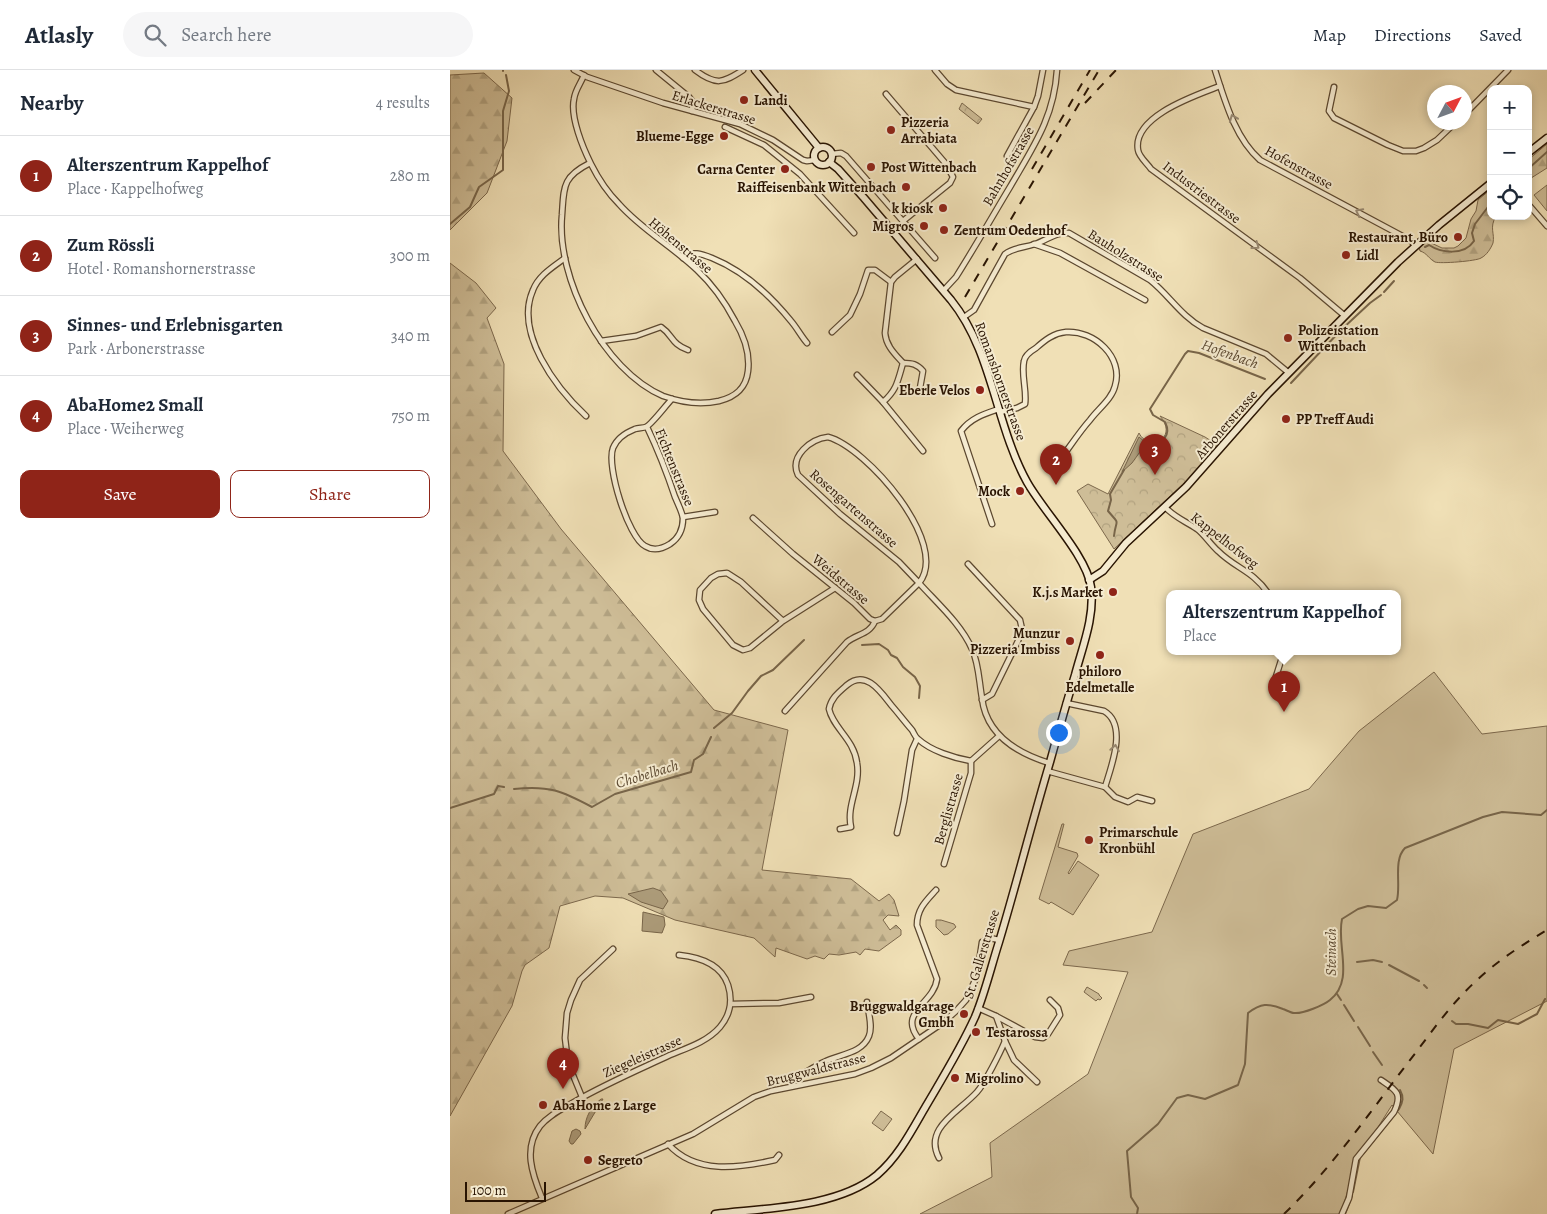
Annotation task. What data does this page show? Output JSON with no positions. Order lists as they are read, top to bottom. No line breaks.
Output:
{"streets":{"main road":["Romanshornerstrasse","Arbonerstrasse","St. Gallerstrasse"],"street":["Erlackerstrasse","Bahnhofstrasse","Hofenstrasse","Industriestrasse","Höhenstrasse","Bauholzstrasse","Fichtenstrasse","Rosengartenstrasse","Kappelhofweg","Weidstrasse","Berglistrasse","Ziegeleistrasse","Bruggwaldstrasse"]},"crossings":[["Erlackerstrasse","Höhenstrasse"],["Erlackerstrasse","Romanshornerstrasse"],["Bahnhofstrasse","Romanshornerstrasse"],["Hofenstrasse","Industriestrasse"],["Hofenstrasse","Arbonerstrasse"],["Industriestrasse","Arbonerstrasse"],["Höhenstrasse","Fichtenstrasse"],["Bauholzstrasse","Romanshornerstrasse"],["Bauholzstrasse","Arbonerstrasse"],["Romanshornerstrasse","Arbonerstrasse"],["Romanshornerstrasse","St. Gallerstrasse"],["Arbonerstrasse","Kappelhofweg"],["Arbonerstrasse","St. Gallerstrasse"],["Rosengartenstrasse","Weidstrasse"],["St. Gallerstrasse","Bruggwaldstrasse"],["Ziegeleistrasse","Bruggwaldstrasse"]],"one_way":["Hofenstrasse"],"water":["Hofenbach","Chobelbach","Steinach"],"places":["Landi","Pizzeria Arrabiata","Blueme-Egge","Post Wittenbach","Carna Center","Raiffeisenbank Wittenbach","k kiosk","Migros","Zentrum Oedenhof","Restaurant, Büro","Lidl","Polizeistation Wittenbach","Eberle Velos","PP Treff Audi","Mock","K.j.s Market","Munzur Pizzeria Imbiss","philoro Edelmetalle","Primarschule Kronbühl","Bruggwaldgarage Gmbh","Testarossa","Migrolino","AbaHome 2 Large","Segreto"],"scale_bar":"100 m","north":"top right","page":{"header":"Atlasly","search":"Search here","nav":["Map","Directions","Saved"],"heading":["Nearby","4 results"],"map_buttons":["+","−"],"list":[{"mark":"1","name":"Alterszentrum Kappelhof","note":"Place · Kappelhofweg","value":"280 m"},{"mark":"2","name":"Zum Rössli","note":"Hotel · Romanshornerstrasse","value":"300 m"},{"mark":"3","name":"Sinnes- und Erlebnisgarten","note":"Park · Arbonerstrasse","value":"340 m"},{"mark":"4","name":"AbaHome2 Small","note":"Place · Weiherweg","value":"750 m"}],"pins":["3","2","1","4"],"buttons":["Save","Share"],"popup":["Alterszentrum Kappelhof","Place"],"scale":"100 m"}}
